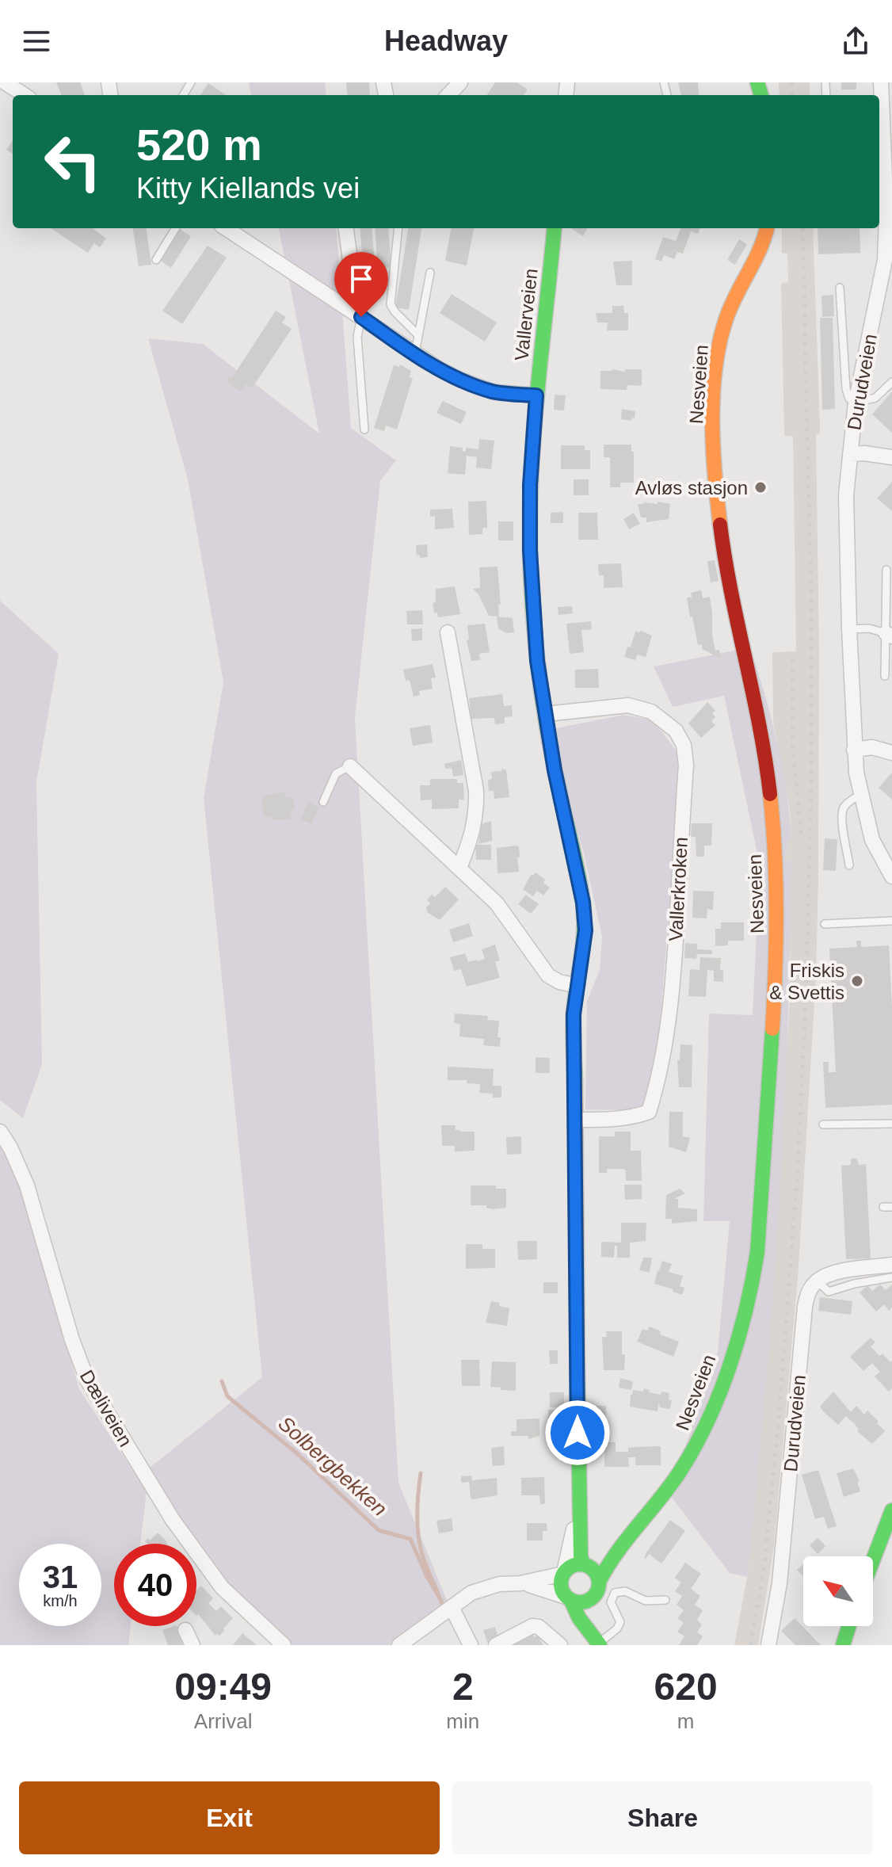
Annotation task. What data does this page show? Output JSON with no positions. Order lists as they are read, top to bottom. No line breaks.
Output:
{"streets":{"street":["Vallerveien","Durudveien","Nesveien","Vallerkroken","Dæliveien"]},"crossings":[["Vallerveien","Nesveien"],["Vallerveien","Vallerkroken"]],"water":["Solbergbekken"],"places":["Avløs stasjon","Friskis & Svettis"],"north":"top left","page":{"header":"Headway","turn":["520 m","Kitty Kiellands vei"],"speed":"31 km/h","limit":"40","eta":["09:49","Arrival","2","min","620","m"],"buttons":["Exit","Share"]}}
